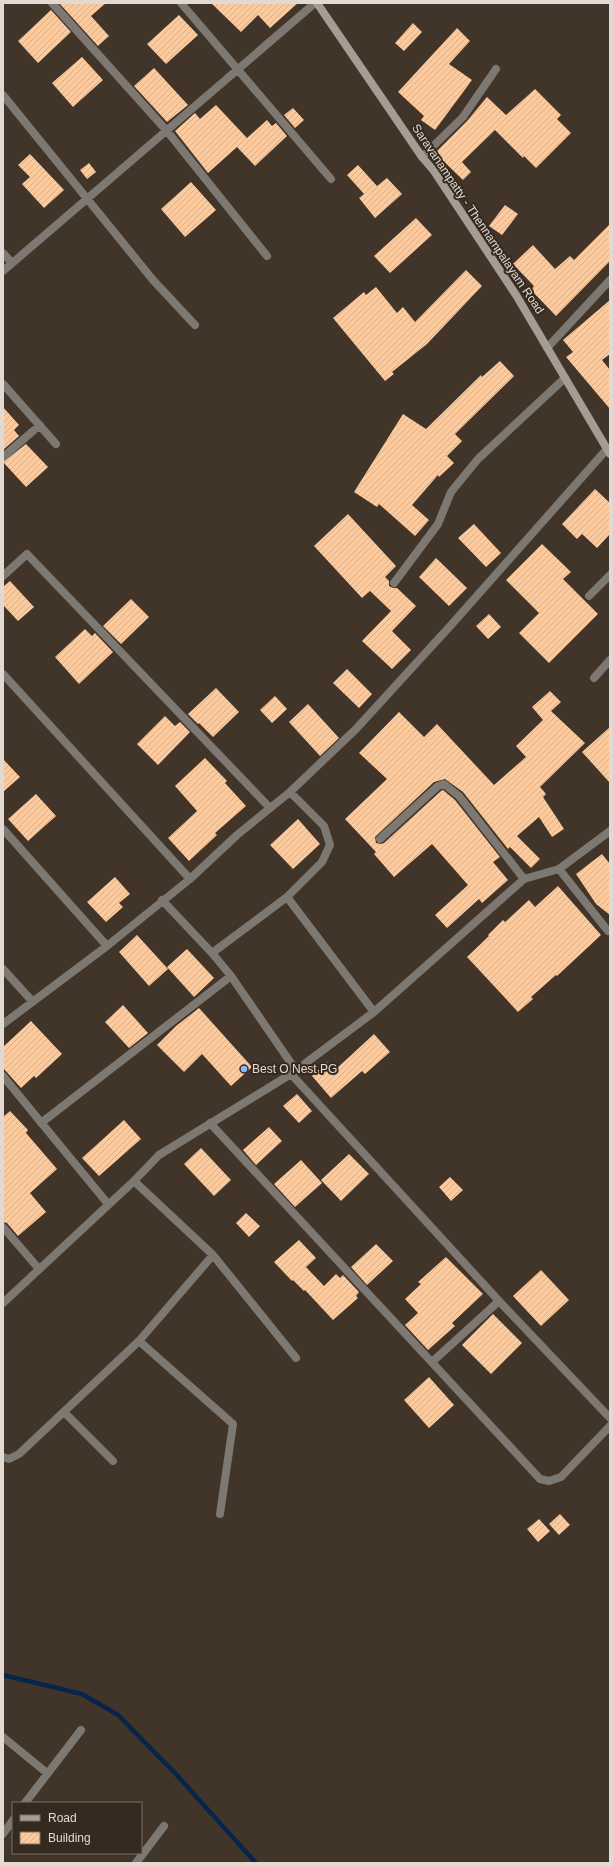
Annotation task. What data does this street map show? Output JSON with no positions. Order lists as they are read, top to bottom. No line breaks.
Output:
{"streets":{"main road":["Saravanampatty - Thennampalayam Road"]},"places":["Best O Nest PG"],"legend":["Road","Building"]}
